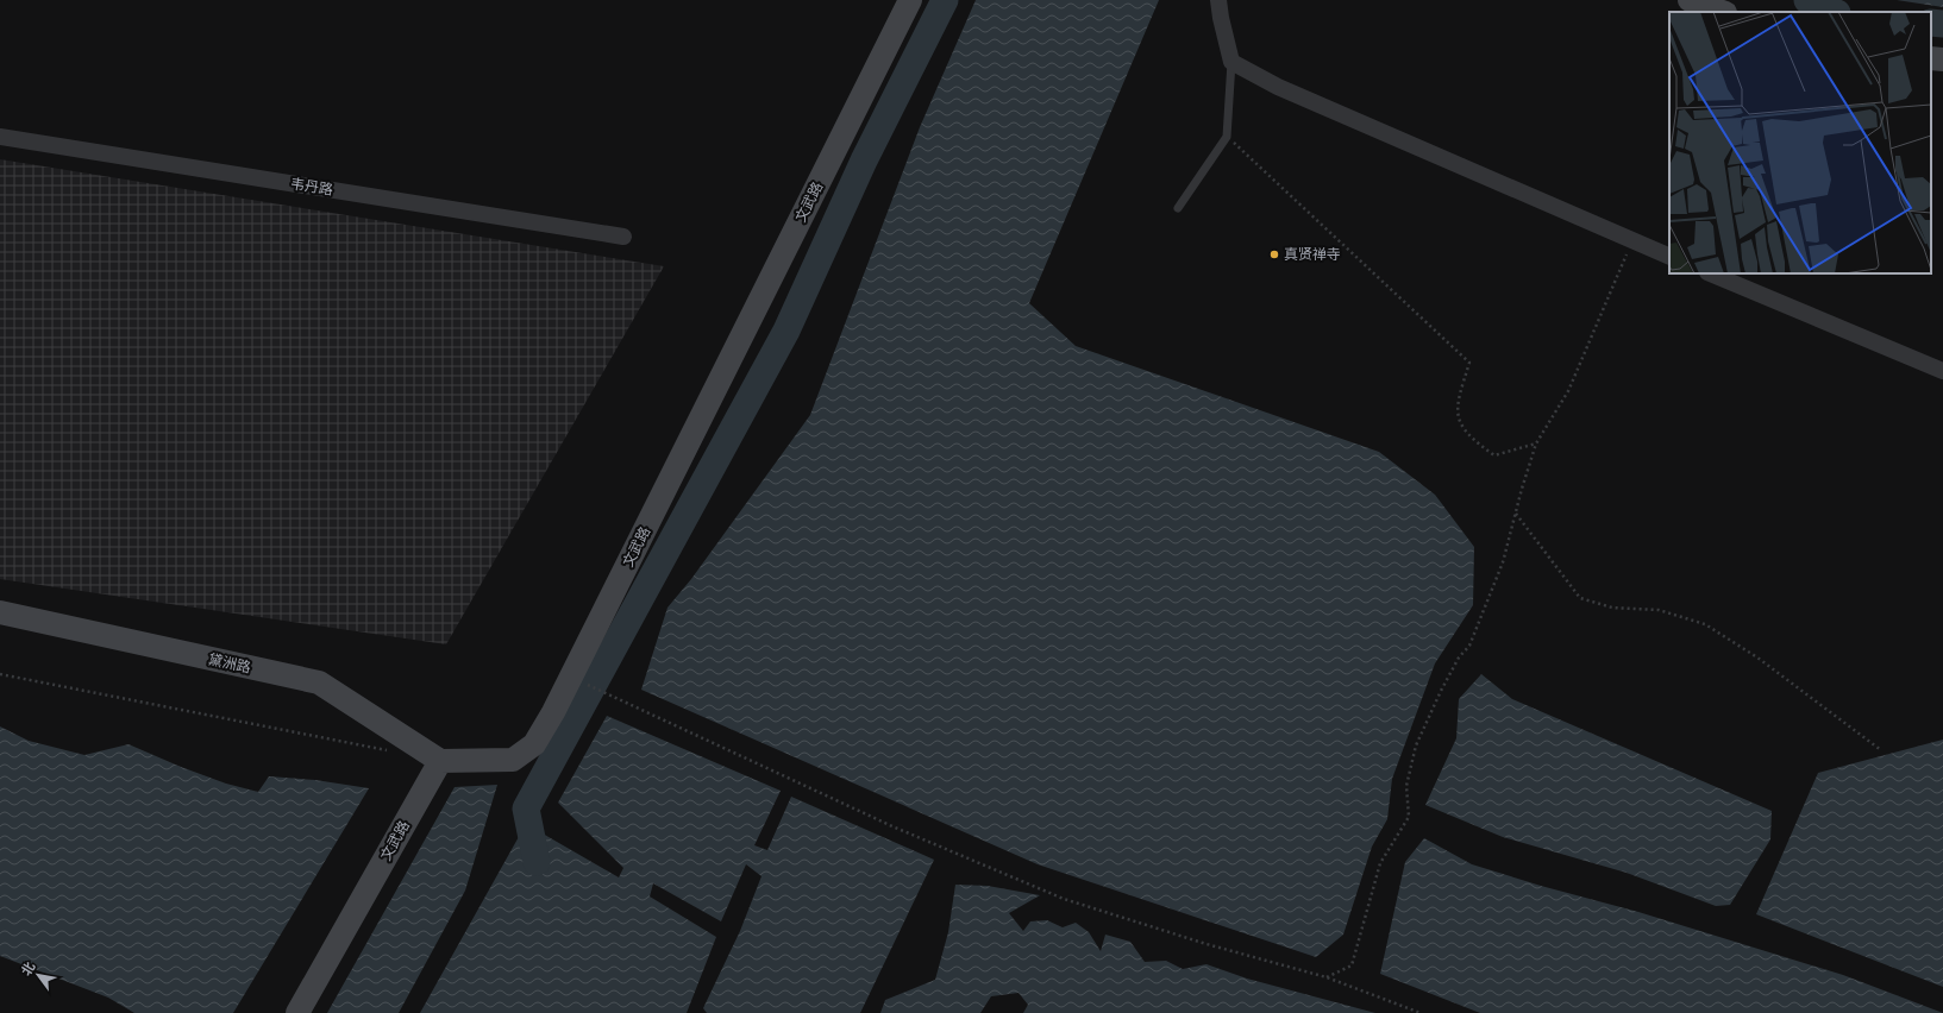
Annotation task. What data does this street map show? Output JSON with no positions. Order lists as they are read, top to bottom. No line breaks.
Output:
{"streets":{"main road":["文武路","黛洲路"],"street":["韦丹路"]},"crossings":[["文武路","黛洲路"]],"places":["真贤禅寺"],"north":"top left"}
